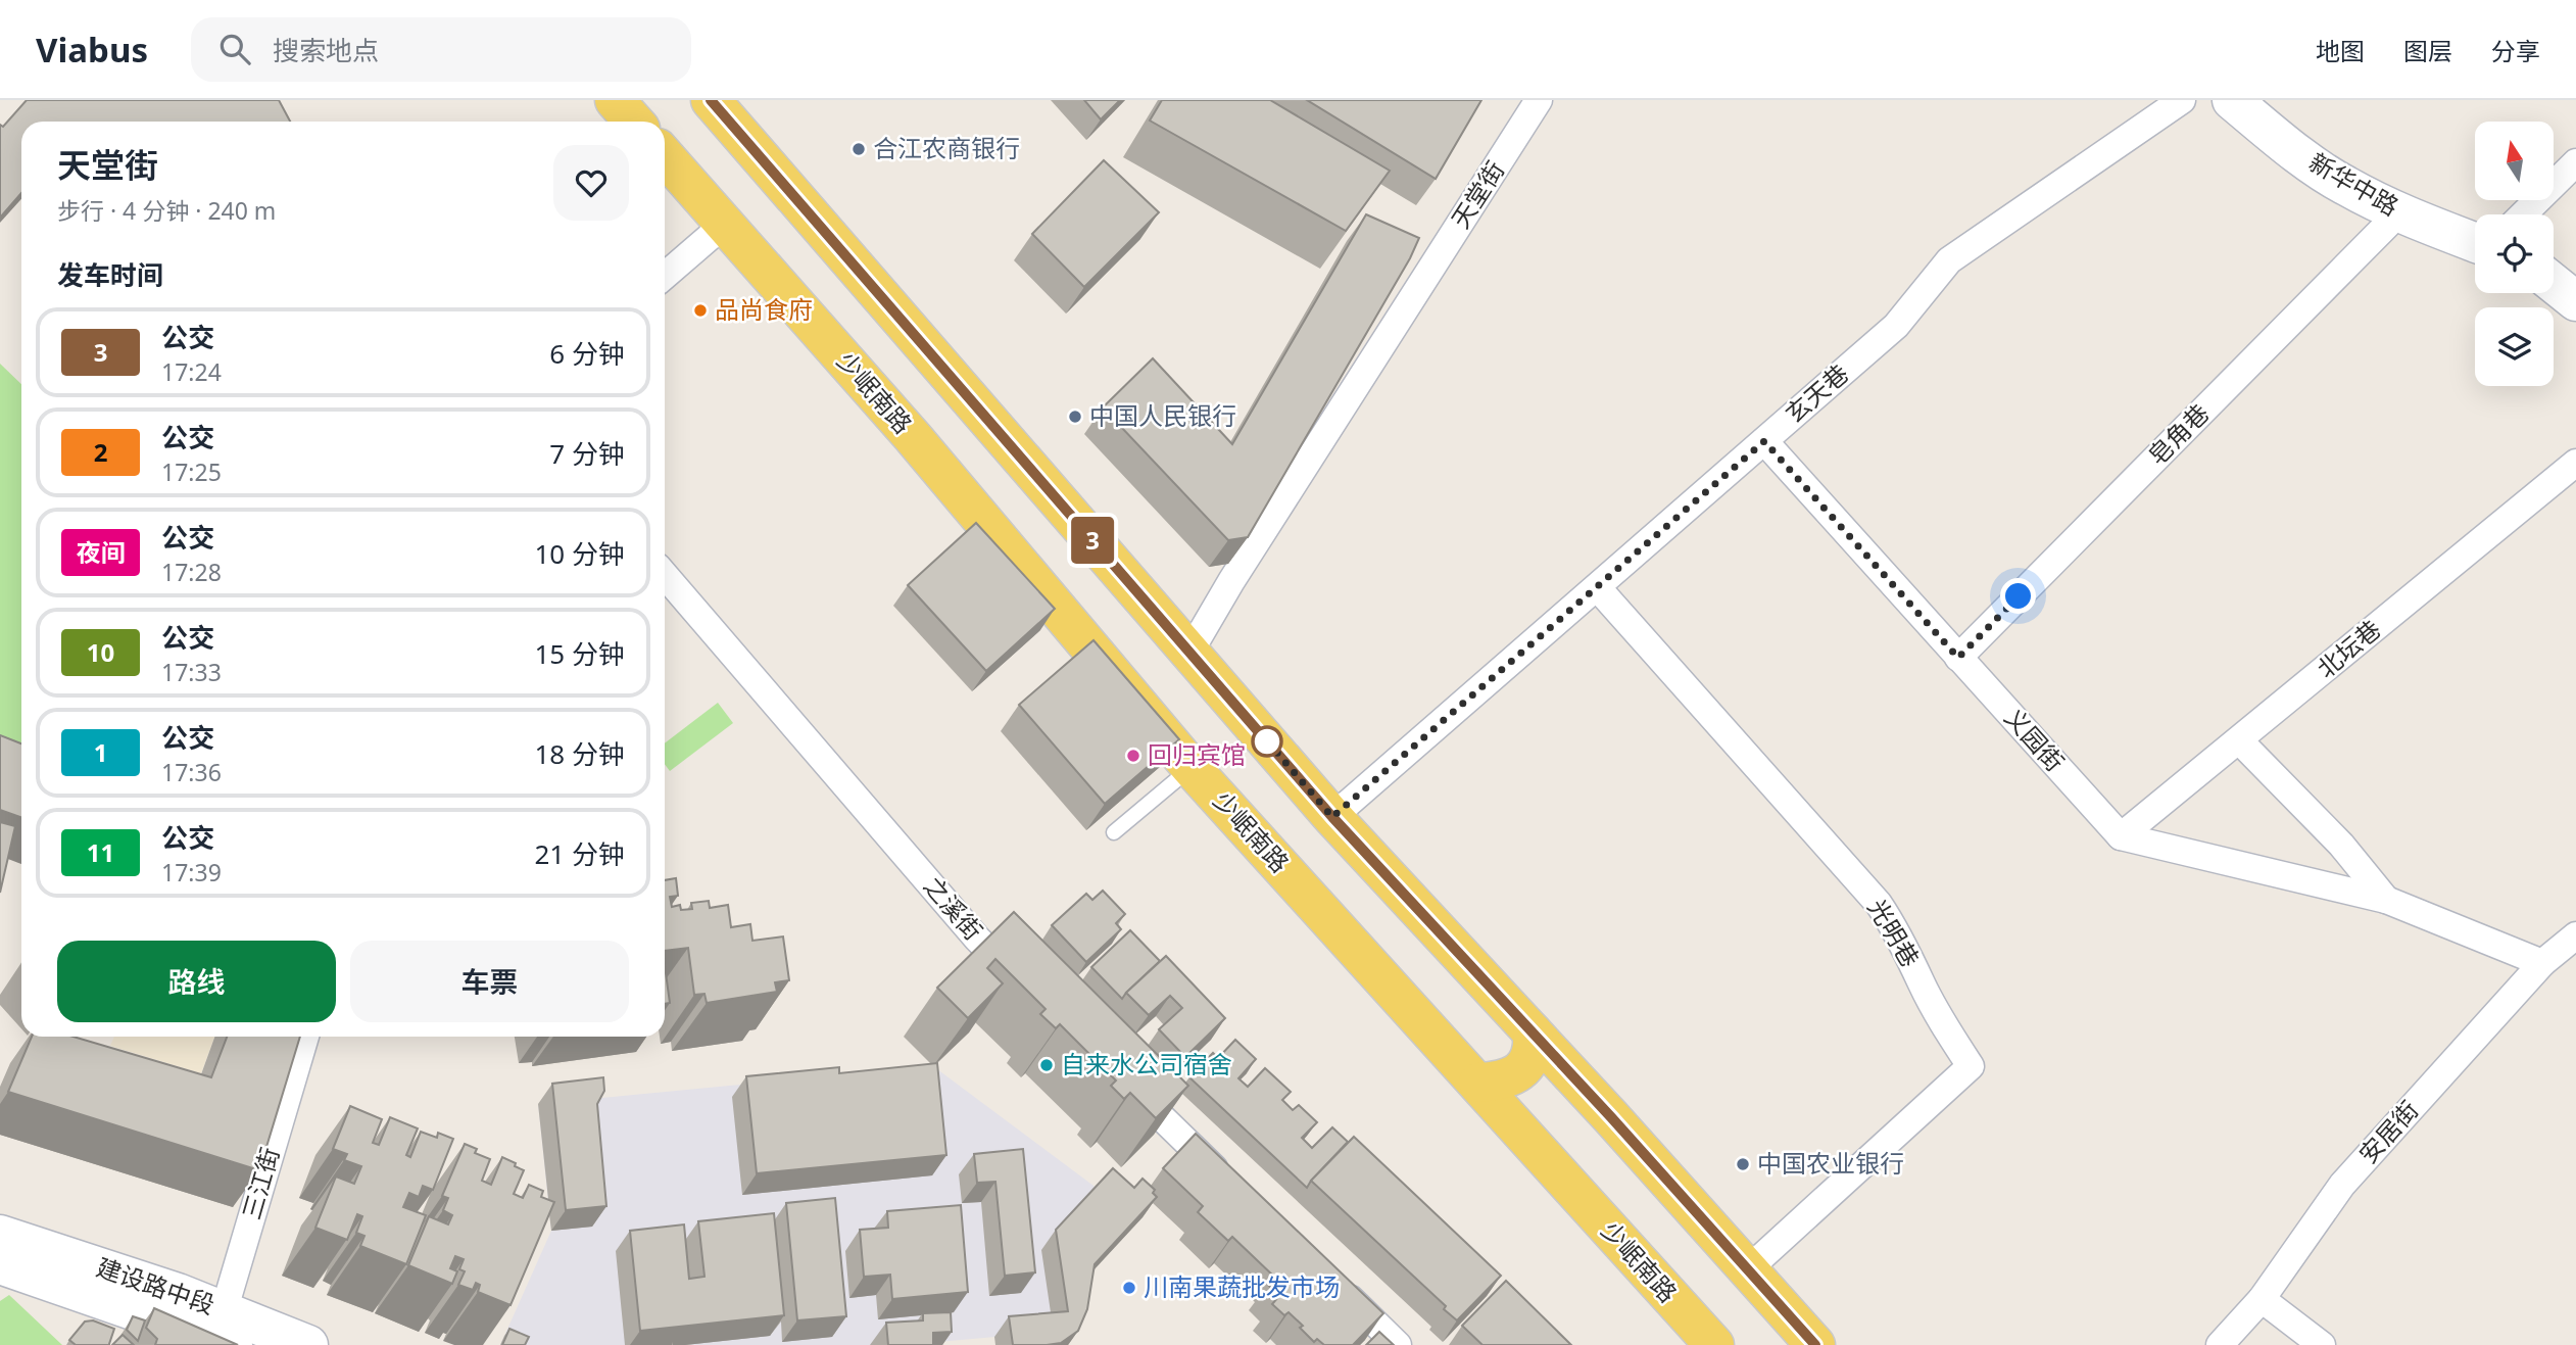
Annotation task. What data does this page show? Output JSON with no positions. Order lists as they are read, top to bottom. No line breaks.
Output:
{"streets":{"main road":["新华中路","少岷南路","建设路中段"],"street":["天堂街","玄天巷","皂角巷","北坛巷","义园街","之溪街","光明巷","安居街","三江街"]},"crossings":[["新华中路","皂角巷"],["玄天巷","义园街"],["玄天巷","光明巷"],["皂角巷","义园街"],["北坛巷","义园街"],["三江街","建设路中段"]],"places":["合江农商银行","品尚食府","中国人民银行","回归宾馆","自来水公司宿舍","中国农业银行","川南果蔬批发市场"],"lines":["bus line 3"],"north":"top","page":{"header":"Viabus","search":"搜索地点","nav":["地图","图层","分享"],"on_map":"3","heading":[["天堂街","步行 · 4 分钟 · 240 m"],"发车时间"],"list":[{"mark":"3","name":"公交","note":"17:24","value":"6 分钟"},{"mark":"2","name":"公交","note":"17:25","value":"7 分钟"},{"mark":"夜间","name":"公交","note":"17:28","value":"10 分钟"},{"mark":"10","name":"公交","note":"17:33","value":"15 分钟"},{"mark":"1","name":"公交","note":"17:36","value":"18 分钟"},{"mark":"11","name":"公交","note":"17:39","value":"21 分钟"}],"buttons":["路线","车票"]}}
